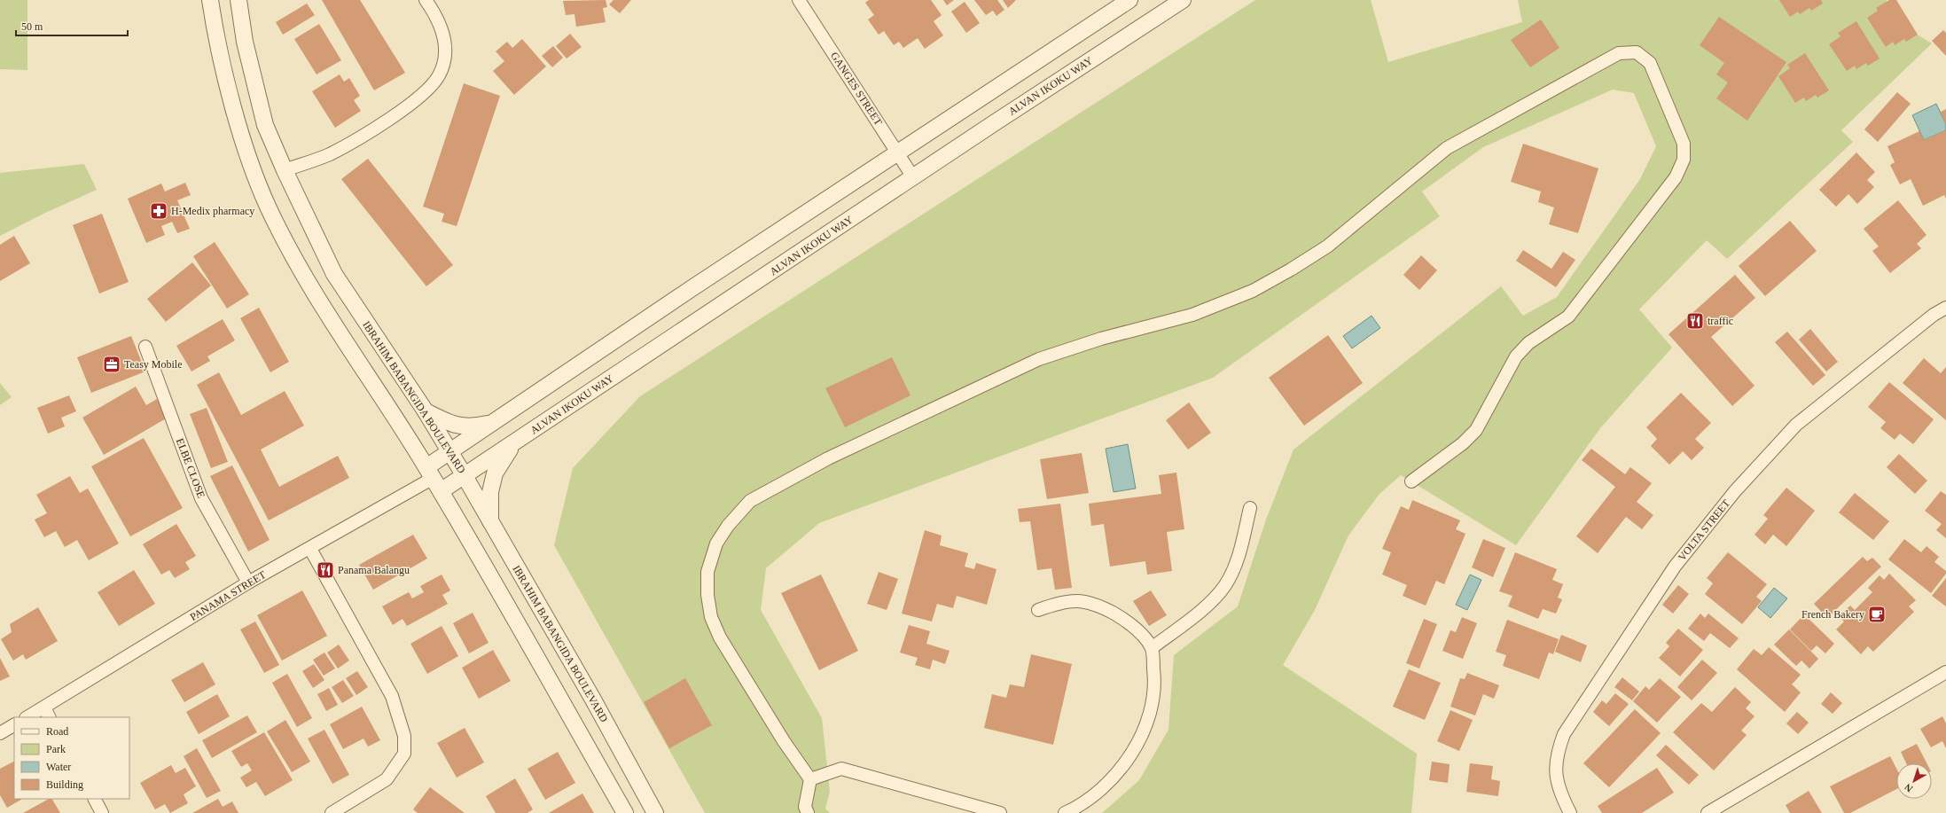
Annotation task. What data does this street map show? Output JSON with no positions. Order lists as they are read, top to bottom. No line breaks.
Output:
{"streets":{"street":["ALVAN IKOKU WAY","GANGES STREET","IBRAHIM BABANGIDA BOULEVARD","ELBE CLOSE","VOLTA STREET","PANAMA STREET"]},"crossings":[["ALVAN IKOKU WAY","GANGES STREET"],["ALVAN IKOKU WAY","IBRAHIM BABANGIDA BOULEVARD"],["ALVAN IKOKU WAY","PANAMA STREET"],["ELBE CLOSE","PANAMA STREET"]],"places":{"pharmacy":["H-Medix pharmacy"],"restaurant":["traffic","Panama Balangu"],"office":["Teasy Mobile"],"cafe":["French Bakery"]},"legend":["Road","Park","Water","Building"],"scale_bar":"50 m","north":"bottom left"}
